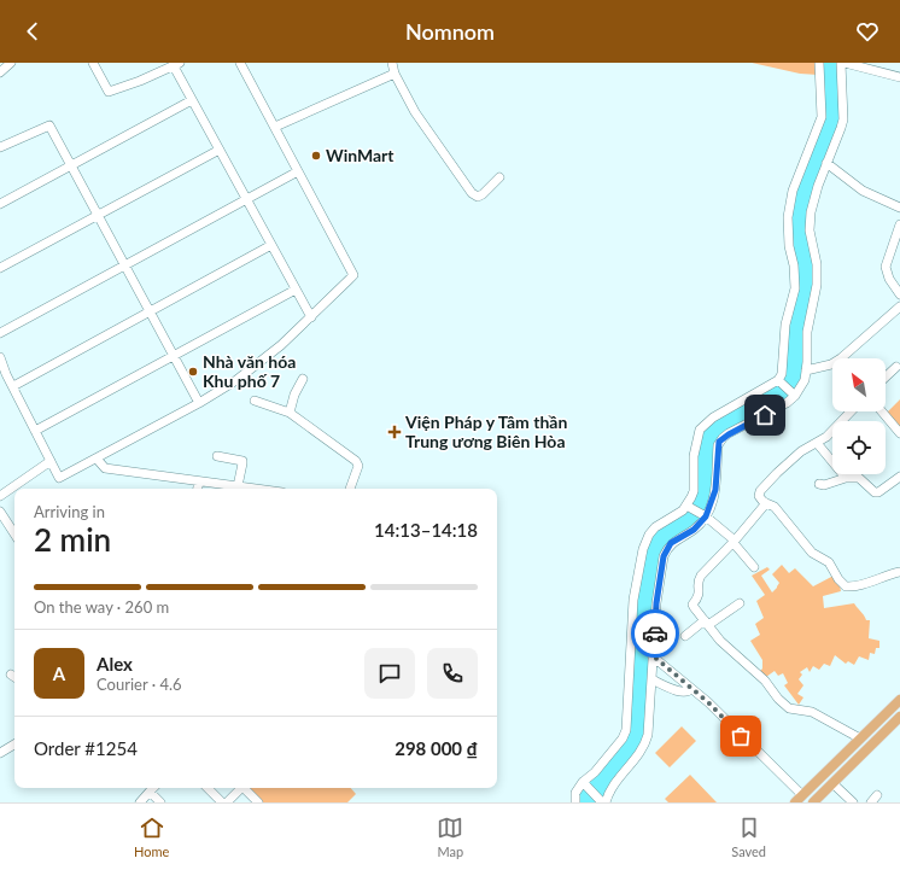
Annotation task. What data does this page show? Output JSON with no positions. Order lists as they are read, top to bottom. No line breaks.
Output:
{"places":{"other":["WinMart","Nhà văn hóa Khu phố 7"],"health":["Viện Pháp y Tâm thần Trung ương Biên Hòa"]},"north":"top left","page":{"header":"Nomnom","heading":["2 min","Arriving in","14:13–14:18"],"panel":["Alex","Courier · 4.6","Order #1254","298 000 ₫"],"bar":"On the way · 260 m","round":"A","tabs":["Home","Map","Saved"]}}
